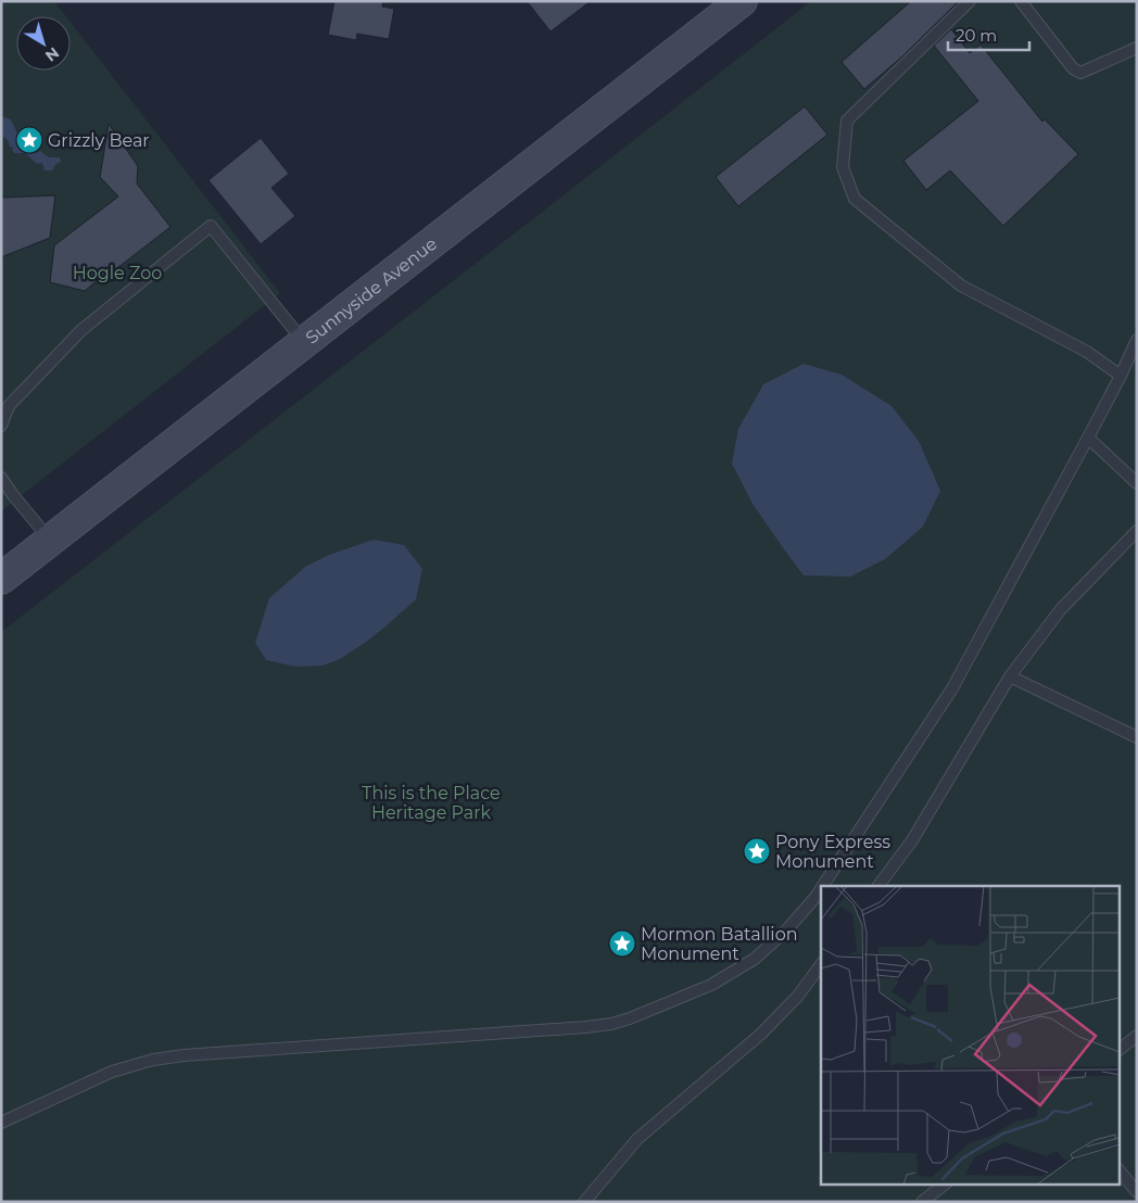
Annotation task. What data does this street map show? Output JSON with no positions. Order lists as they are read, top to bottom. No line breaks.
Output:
{"streets":{"main road":["Sunnyside Avenue"]},"parks":["Hogle Zoo","This is the Place Heritage Park"],"places":{"place":["Grizzly Bear","Pony Express Monument","Mormon Batallion Monument"]},"scale_bar":"20 m","north":"bottom right"}
